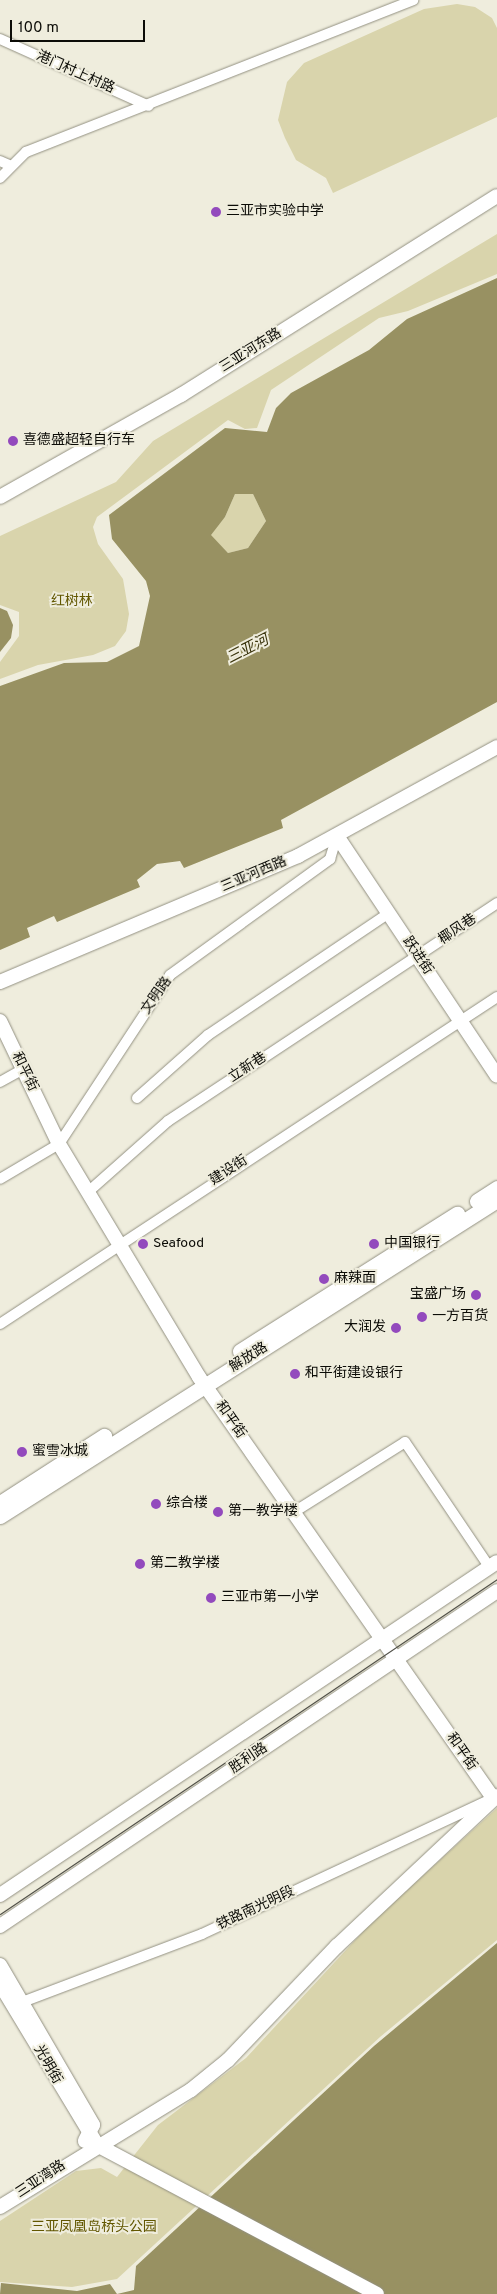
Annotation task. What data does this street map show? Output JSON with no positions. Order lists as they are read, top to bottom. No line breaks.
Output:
{"streets":{"main road":["解放路"],"street":["港门村上村路","三亚河东路","三亚河西路","椰风巷","跃进街","文明路","立新巷","和平街","建设街","胜利路","铁路南光明段","光明街","三亚湾路"]},"crossings":[["三亚河西路","跃进街"],["三亚河西路","文明路"],["椰风巷","跃进街"],["椰风巷","立新巷"],["跃进街","文明路"],["跃进街","立新巷"],["跃进街","建设街"],["文明路","和平街"],["立新巷","和平街"],["和平街","建设街"],["和平街","解放路"],["和平街","胜利路"],["和平街","铁路南光明段"],["铁路南光明段","光明街"],["光明街","三亚湾路"]],"water":["三亚河"],"parks":["红树林","三亚凤凰岛桥头公园"],"places":["三亚市实验中学","喜德盛超轻自行车","Seafood","中国银行","麻辣面","宝盛广场","一方百货","大润发","和平街建设银行","蜜雪冰城","综合楼","第一教学楼","第二教学楼","三亚市第一小学"],"scale_bar":"100 m"}
